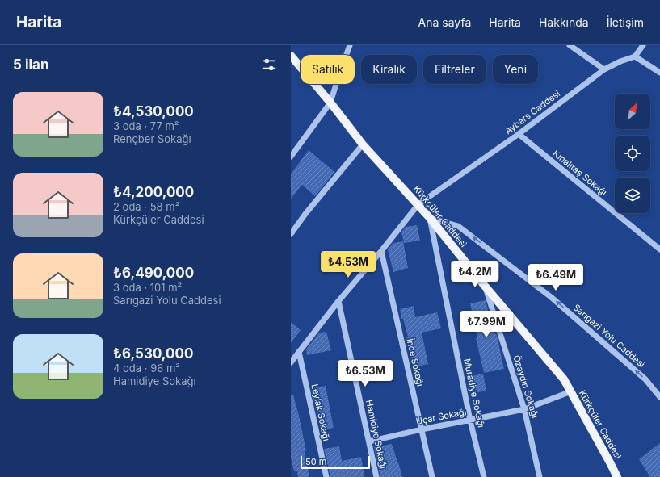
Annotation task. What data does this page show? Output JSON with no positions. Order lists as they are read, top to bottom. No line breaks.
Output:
{"streets":{"main road":["Kürkçüler Caddesi"],"street":["Aybars Caddesi","Kınalıtaş Sokağı","Sarıgazi Yolu Caddesi","İnce Sokağı","Özaydın Sokağı","Muradiye Sokağı","Leylak Sokağı","Uçar Sokağı","Hamidiye Sokağı"]},"crossings":[["Aybars Caddesi","Kınalıtaş Sokağı"],["Aybars Caddesi","Kürkçüler Caddesi"],["Aybars Caddesi","İnce Sokağı"],["Aybars Caddesi","Leylak Sokağı"],["Aybars Caddesi","Hamidiye Sokağı"],["Kürkçüler Caddesi","Sarıgazi Yolu Caddesi"],["Kürkçüler Caddesi","Özaydın Sokağı"],["Kürkçüler Caddesi","Muradiye Sokağı"],["Kürkçüler Caddesi","Uçar Sokağı"],["Sarıgazi Yolu Caddesi","Muradiye Sokağı"],["İnce Sokağı","Uçar Sokağı"],["Özaydın Sokağı","Uçar Sokağı"],["Muradiye Sokağı","Uçar Sokağı"],["Uçar Sokağı","Hamidiye Sokağı"]],"one_way":["Sarıgazi Yolu Caddesi"],"scale_bar":"50 m","north":"top right","page":{"header":"Harita","nav":["Ana sayfa","Harita","Hakkında","İletişim"],"heading":"5 ilan","chip":["Satılık","Kiralık","Filtreler","Yeni"],"list":[{"name":"₺4,530,000","note":"3 oda · 77 m² · Rençber Sokağı"},{"name":"₺4,200,000","note":"2 oda · 58 m² · Kürkçüler Caddesi"},{"name":"₺6,490,000","note":"3 oda · 101 m² · Sarıgazi Yolu Caddesi"},{"name":"₺6,530,000","note":"4 oda · 96 m² · Hamidiye Sokağı"}],"price":["₺4.53M","₺4.2M","₺6.49M","₺7.99M","₺6.53M"],"scale":"50 m"}}
